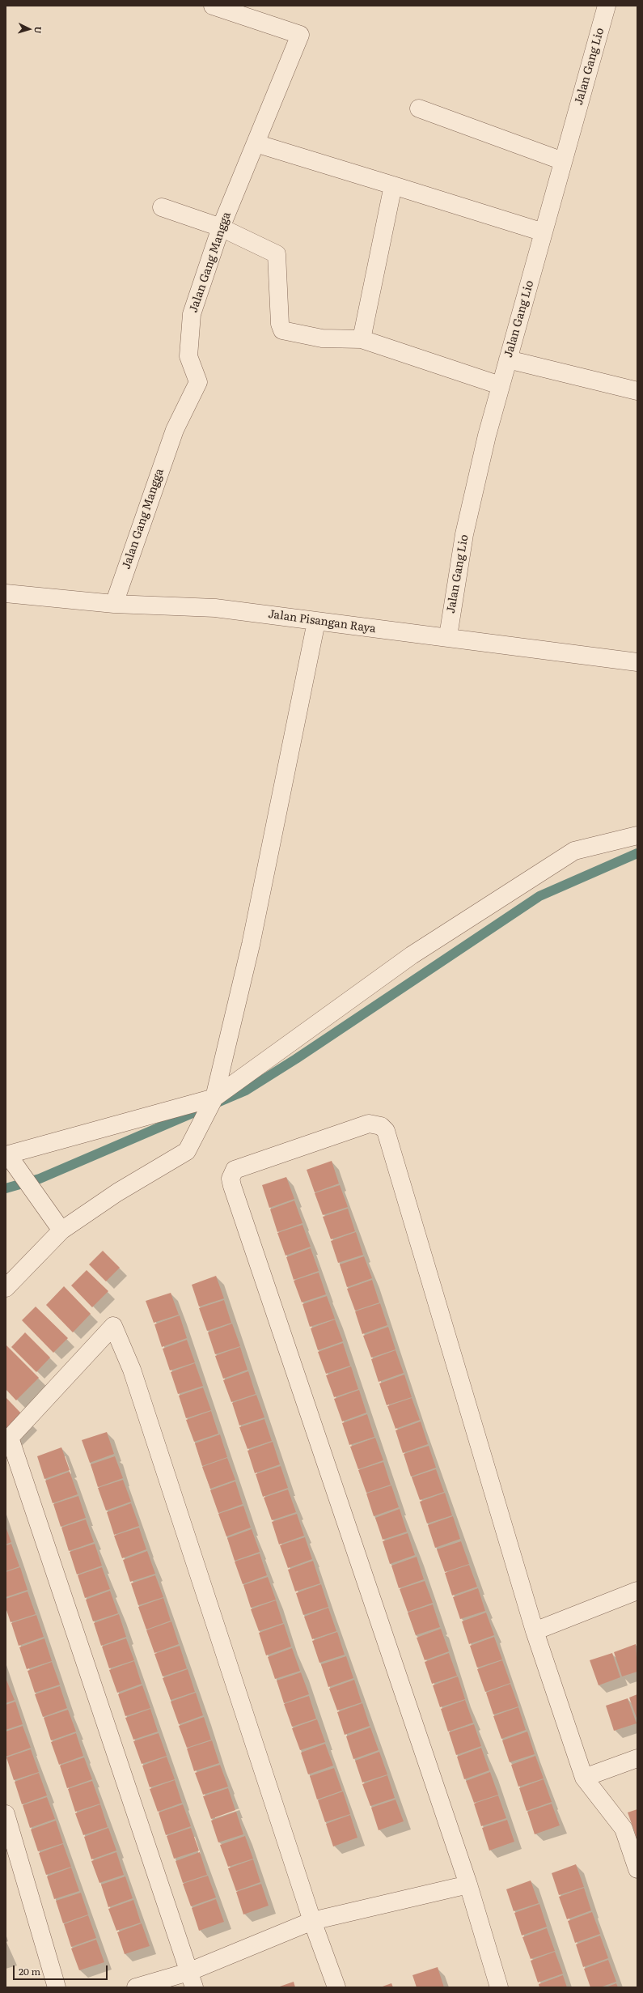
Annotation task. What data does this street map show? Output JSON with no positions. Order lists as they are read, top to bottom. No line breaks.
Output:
{"streets":{"street":["Jalan Gang Lio","Jalan Gang Mangga","Jalan Pisangan Raya"]},"crossings":[["Jalan Gang Lio","Jalan Pisangan Raya"],["Jalan Gang Mangga","Jalan Pisangan Raya"]],"scale_bar":"20 m","north":"right"}
